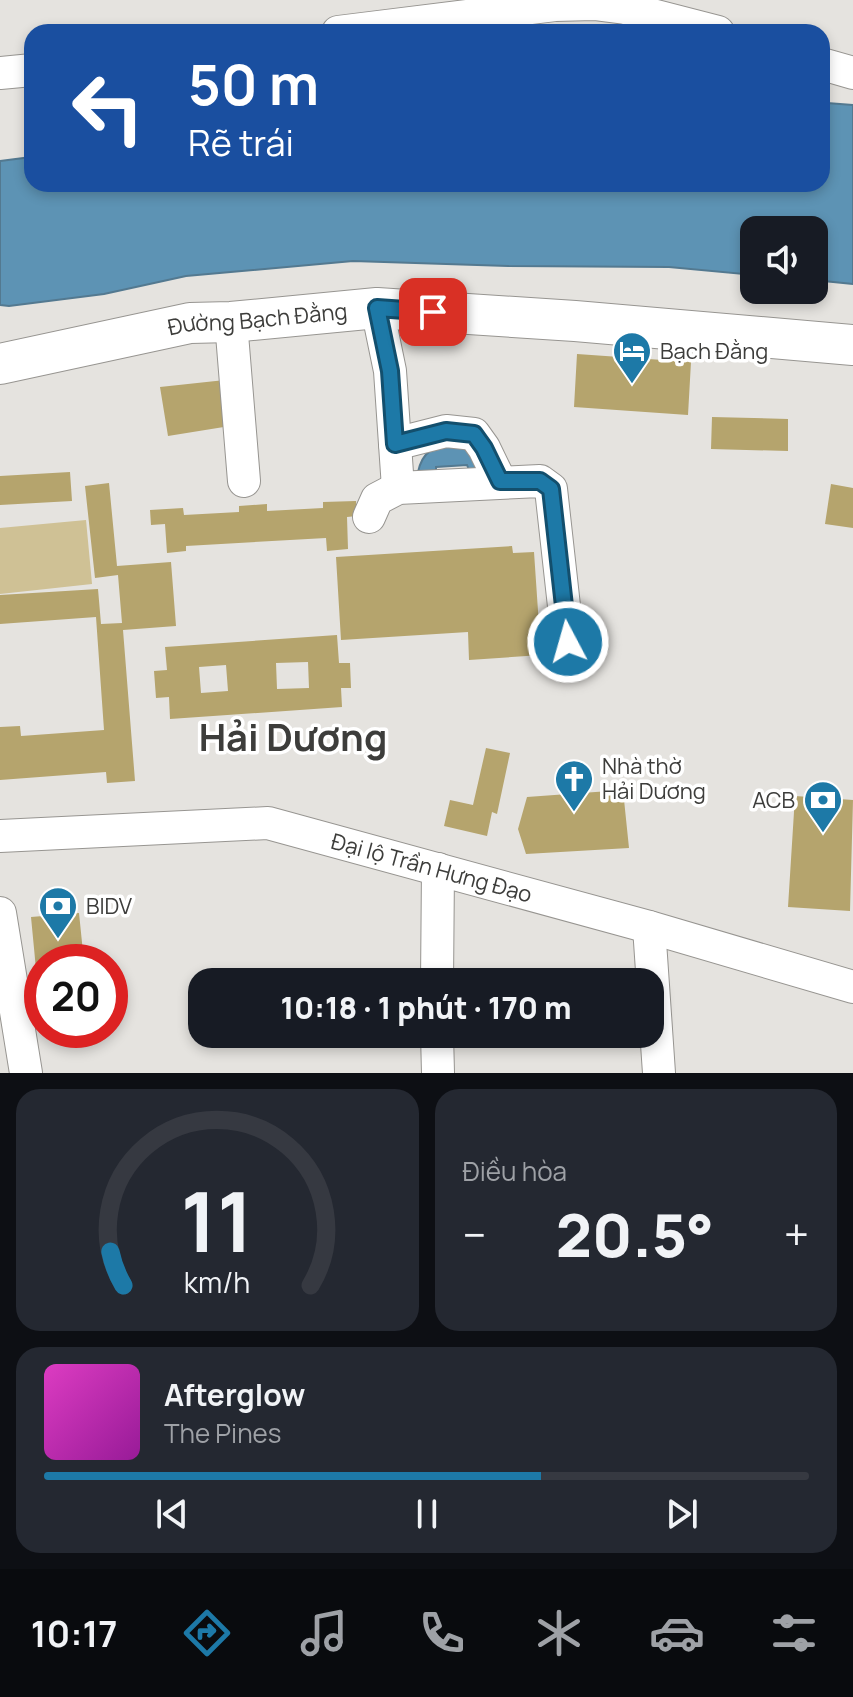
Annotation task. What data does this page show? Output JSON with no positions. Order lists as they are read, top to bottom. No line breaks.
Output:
{"streets":{"main road":["Đường Bạch Đằng"],"street":["Đại lộ Trần Hưng Đạo"]},"districts":["Hải Dương"],"places":{"hotel":["Bạch Đằng"],"church":["Nhà thờ Hải Dương"],"bank":["ACB","BIDV"]},"page":{"turn":["50 m","Rẽ trái"],"limit":"20","trip":"10:18 · 1 phút · 170 m","tile":"Điều hòa","heat":["−","20.5°","+"],"song":["Afterglow","The Pines"],"tabs":"10:17","gauge":["11","km/h"]}}
